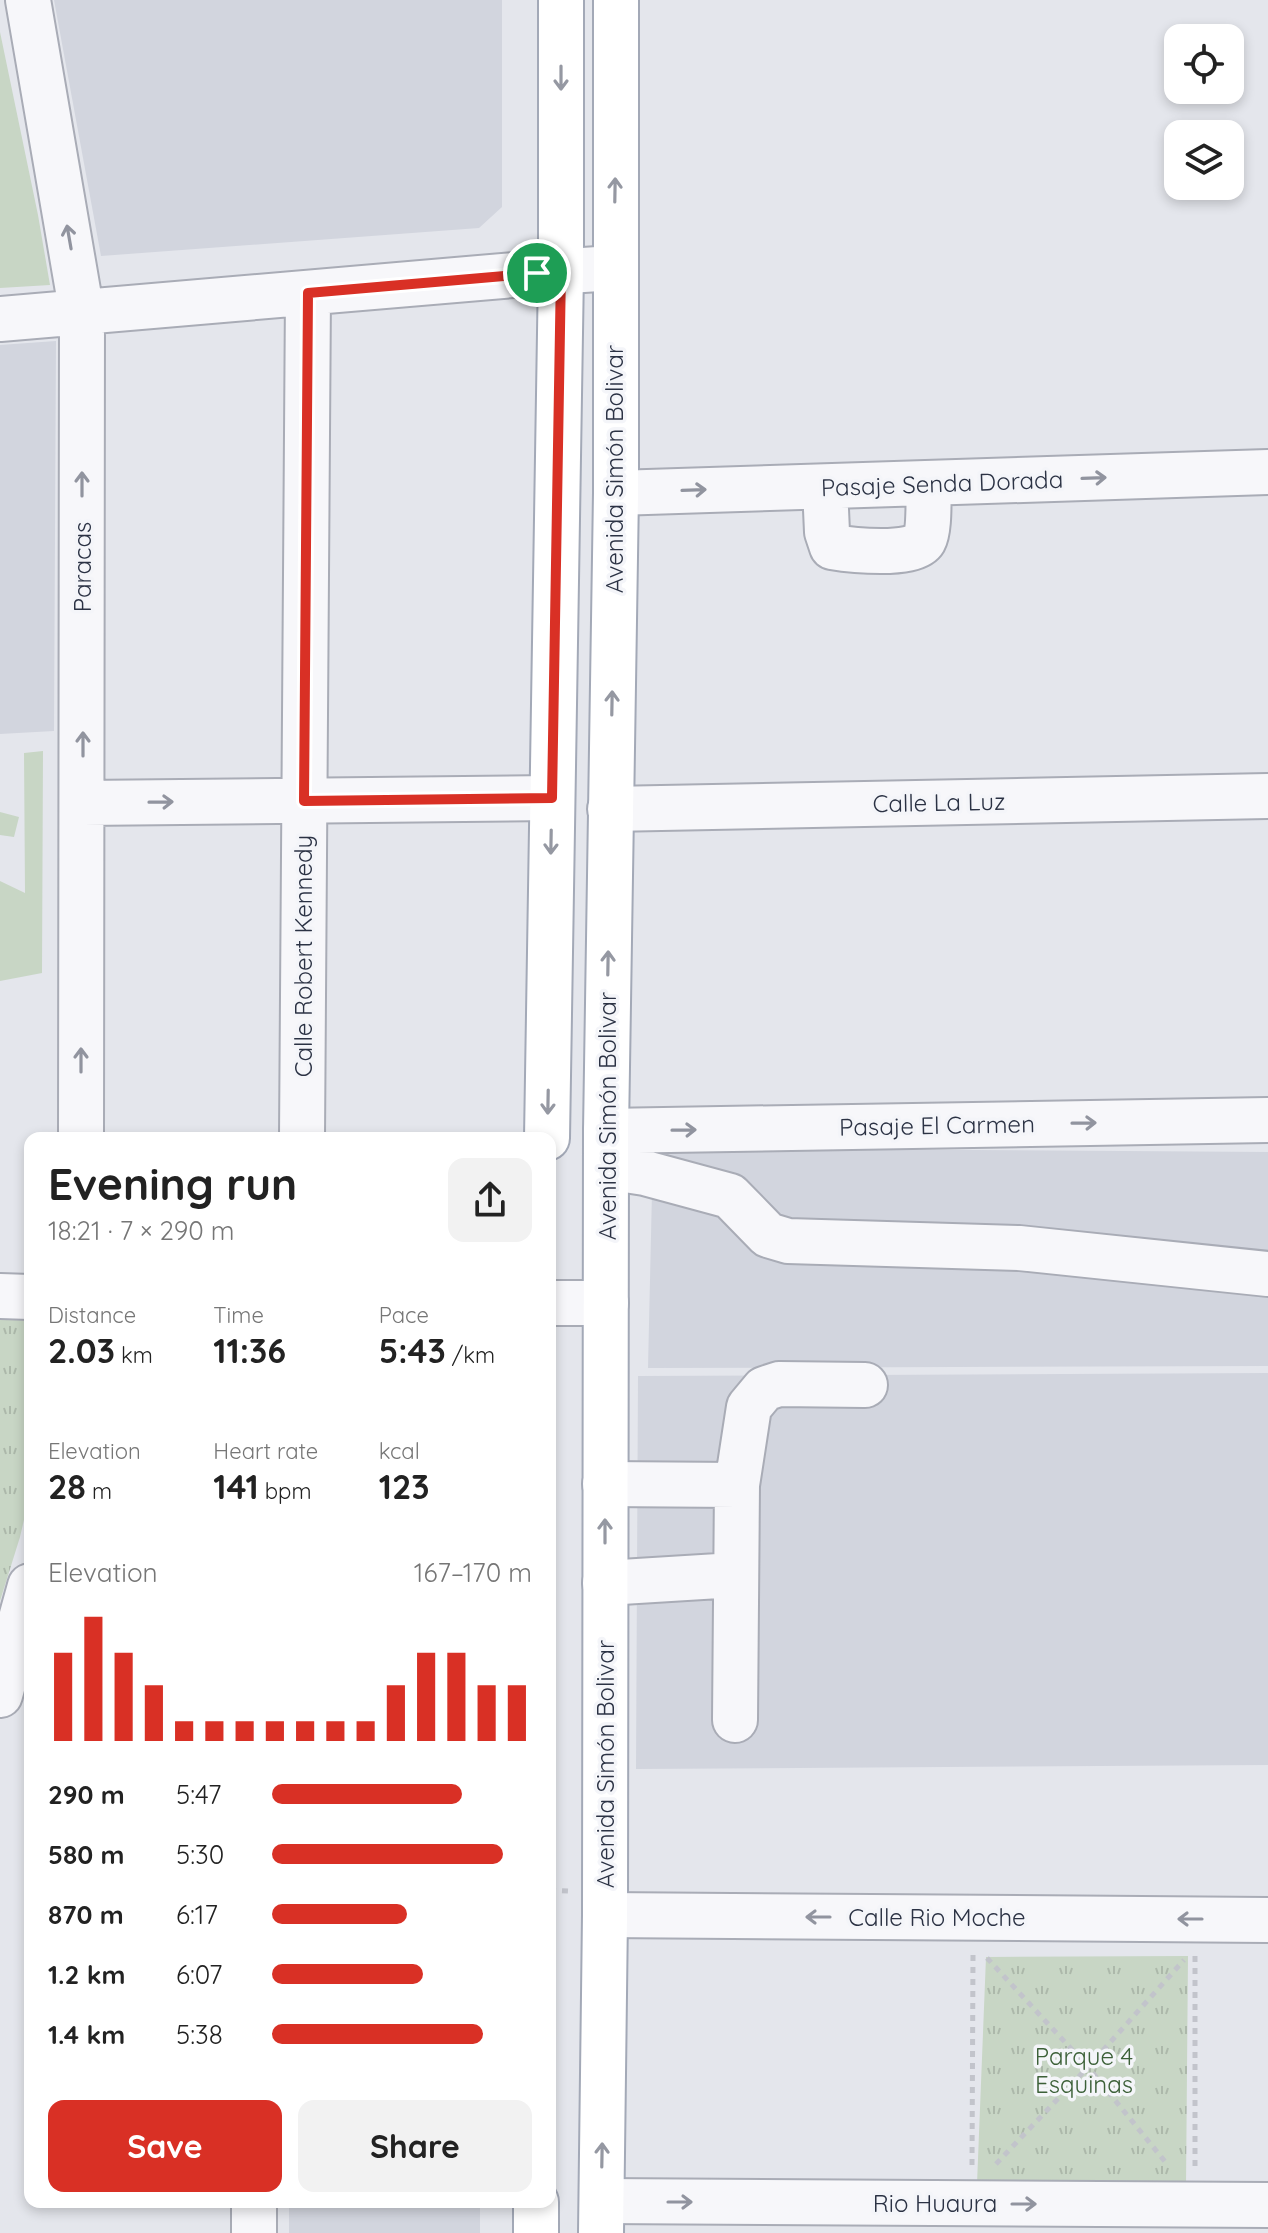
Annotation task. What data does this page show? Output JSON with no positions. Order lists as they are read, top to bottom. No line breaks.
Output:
{"streets":{"main road":["Avenida Simón Bolivar"],"street":["Pasaje Senda Dorada","Paracas","Calle La Luz","Calle Robert Kennedy","Pasaje El Carmen","Calle Rio Moche","Rio Huaura"]},"crossings":[["Avenida Simón Bolivar","Pasaje Senda Dorada"],["Avenida Simón Bolivar","Calle La Luz"],["Avenida Simón Bolivar","Pasaje El Carmen"],["Avenida Simón Bolivar","Calle Rio Moche"],["Avenida Simón Bolivar","Rio Huaura"]],"one_way":["Pasaje Senda Dorada","Paracas","Calle Rio Moche","Rio Huaura"],"parks":["Parque 4 Esquinas"],"page":{"heading":["Evening run","18:21 · 7 × 290 m"],"stats":[["Distance","2.03 km"],["Time","11:36"],["Pace","5:43 /km"],["Elevation","28 m"],["Heart rate","141 bpm"],["kcal","123"]],"chart":["Elevation","167–170 m"],"list":[{"name":"290 m","note":"5:47"},{"name":"580 m","note":"5:30"},{"name":"870 m","note":"6:17"},{"name":"1.2 km","note":"6:07"},{"name":"1.4 km","note":"5:38"}],"buttons":["Save","Share"]}}
